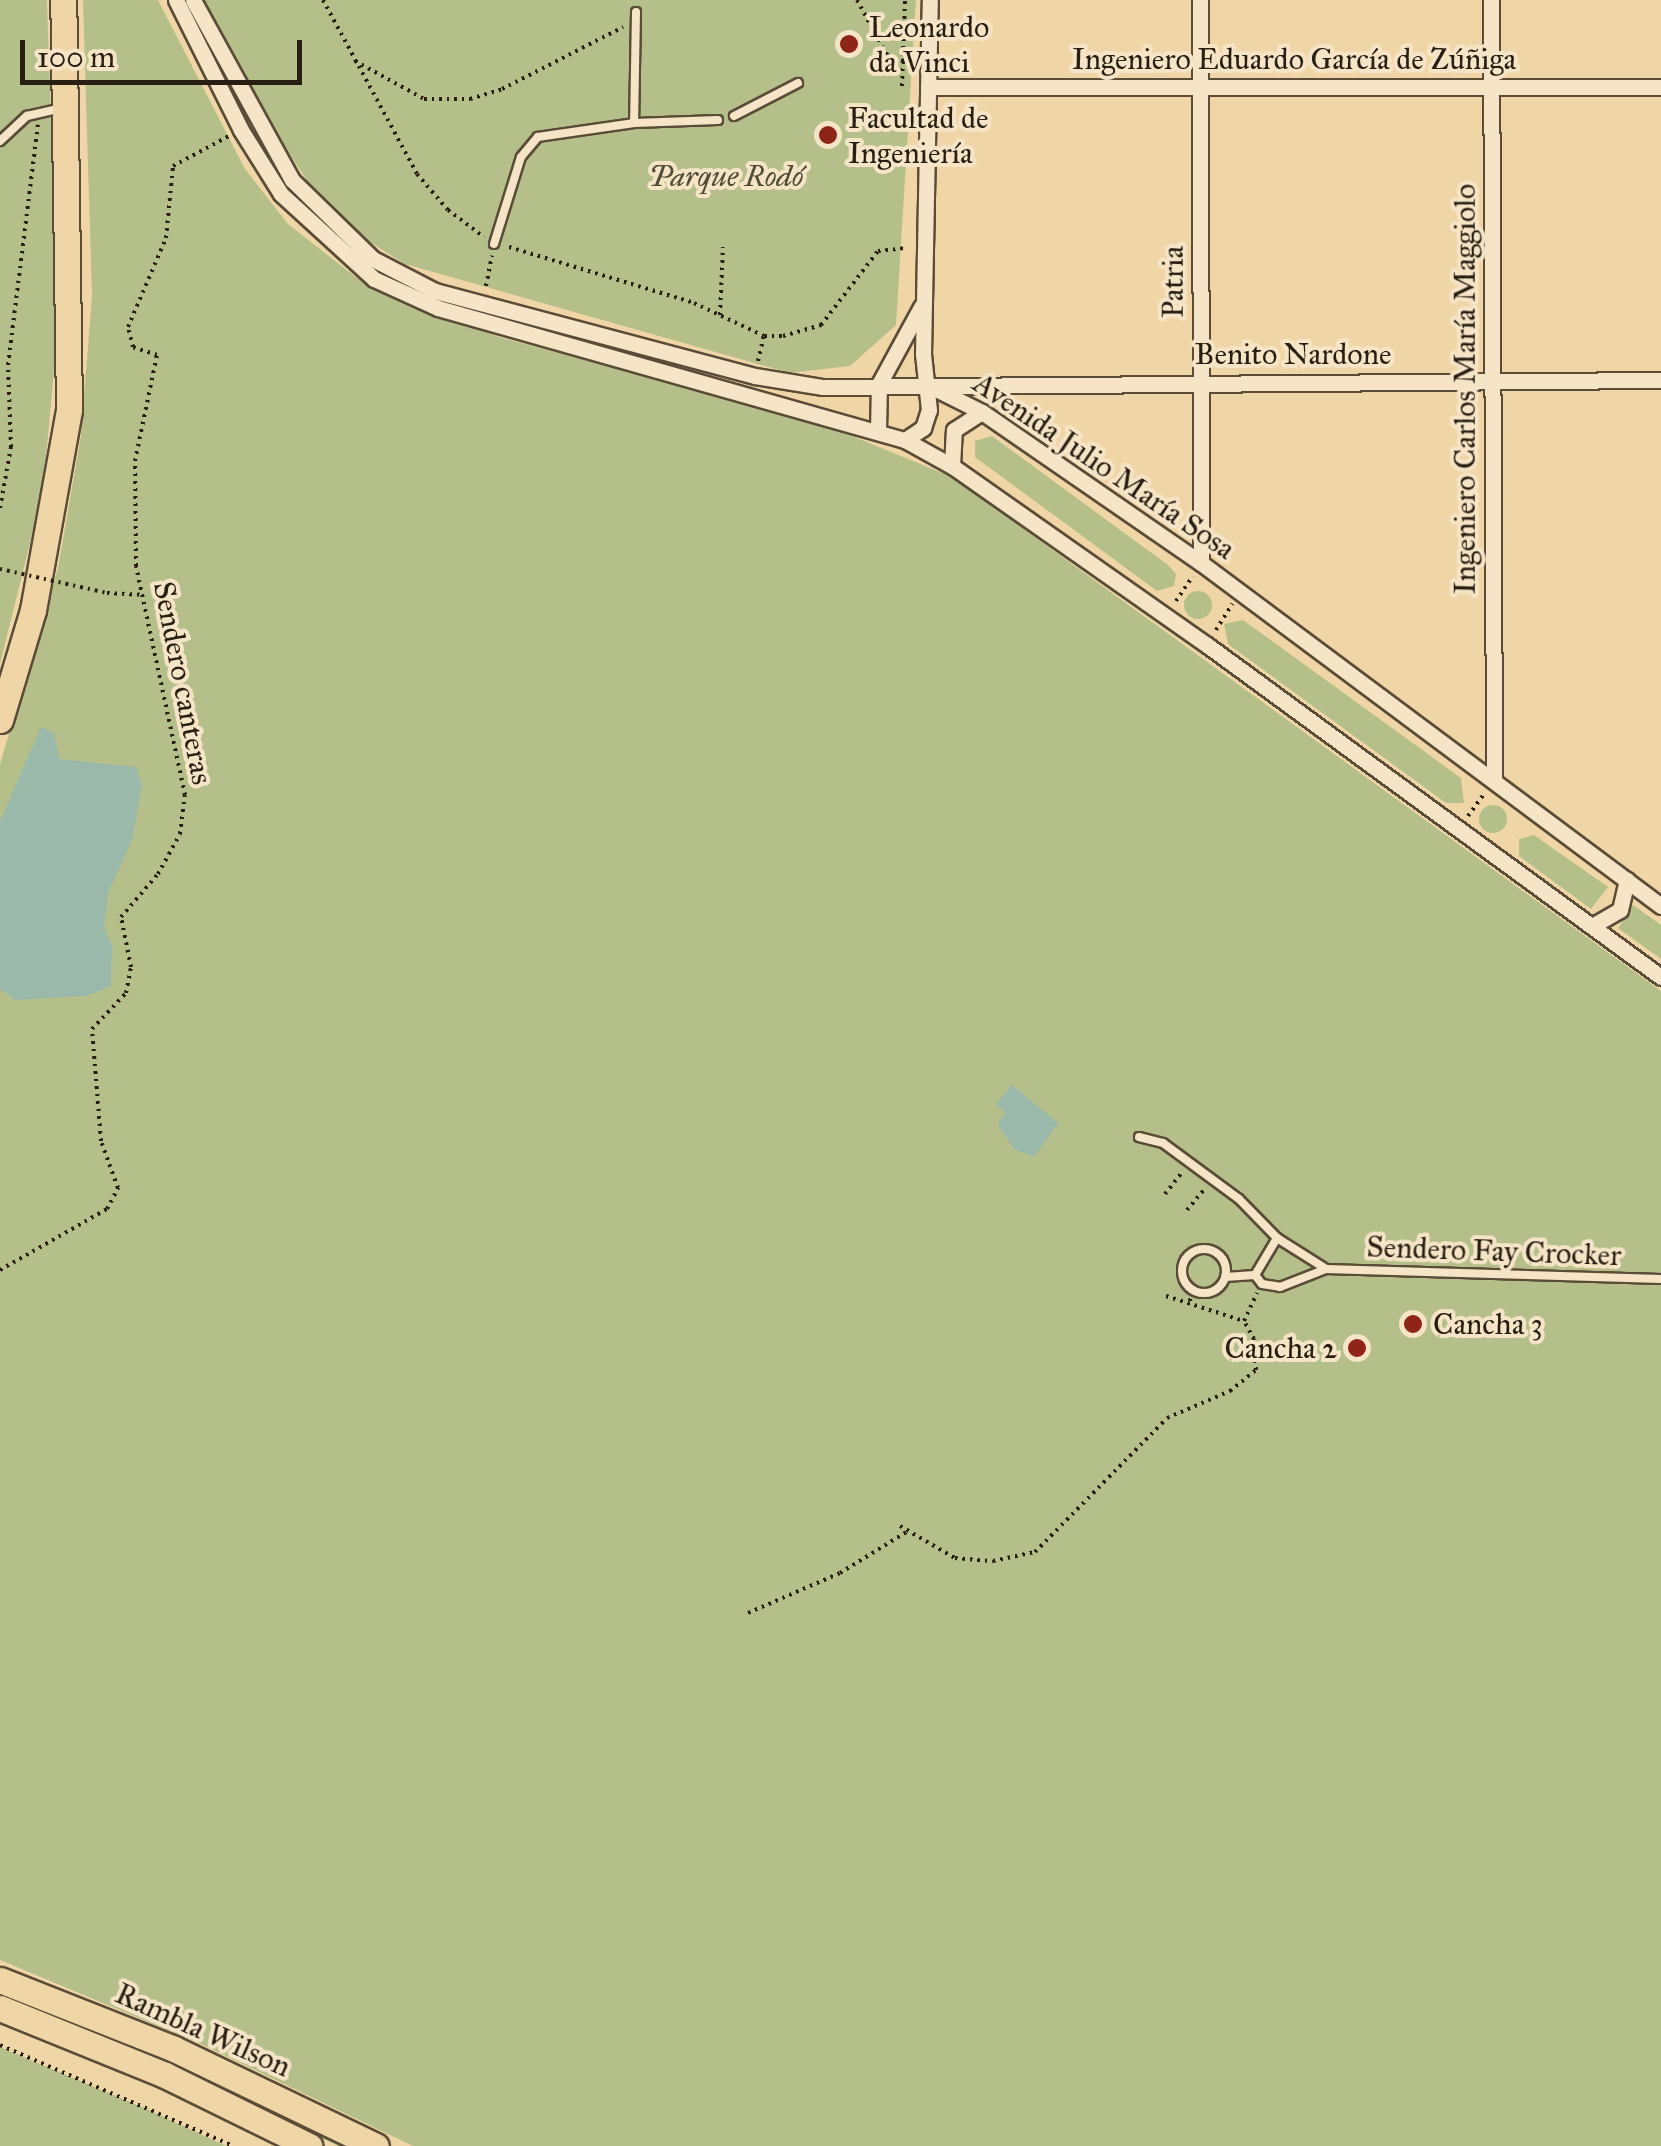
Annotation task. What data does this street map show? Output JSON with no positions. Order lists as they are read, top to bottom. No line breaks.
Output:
{"streets":{"main road":["Rambla Wilson"],"street":["Ingeniero Eduardo García de Zúñiga","Patria","Benito Nardone","Ingeniero Carlos María Maggiolo","Avenida Julio María Sosa"],"lane":["Sendero Fay Crocker"],"path":["Sendero canteras"]},"crossings":[["Ingeniero Eduardo García de Zúñiga","Patria"],["Ingeniero Eduardo García de Zúñiga","Ingeniero Carlos María Maggiolo"],["Patria","Benito Nardone"],["Patria","Avenida Julio María Sosa"],["Benito Nardone","Ingeniero Carlos María Maggiolo"],["Benito Nardone","Avenida Julio María Sosa"],["Ingeniero Carlos María Maggiolo","Avenida Julio María Sosa"]],"parks":["Parque Rodó"],"places":["Leonardo da Vinci","Facultad de Ingeniería","Cancha 3","Cancha 2"],"scale_bar":"100 m"}
